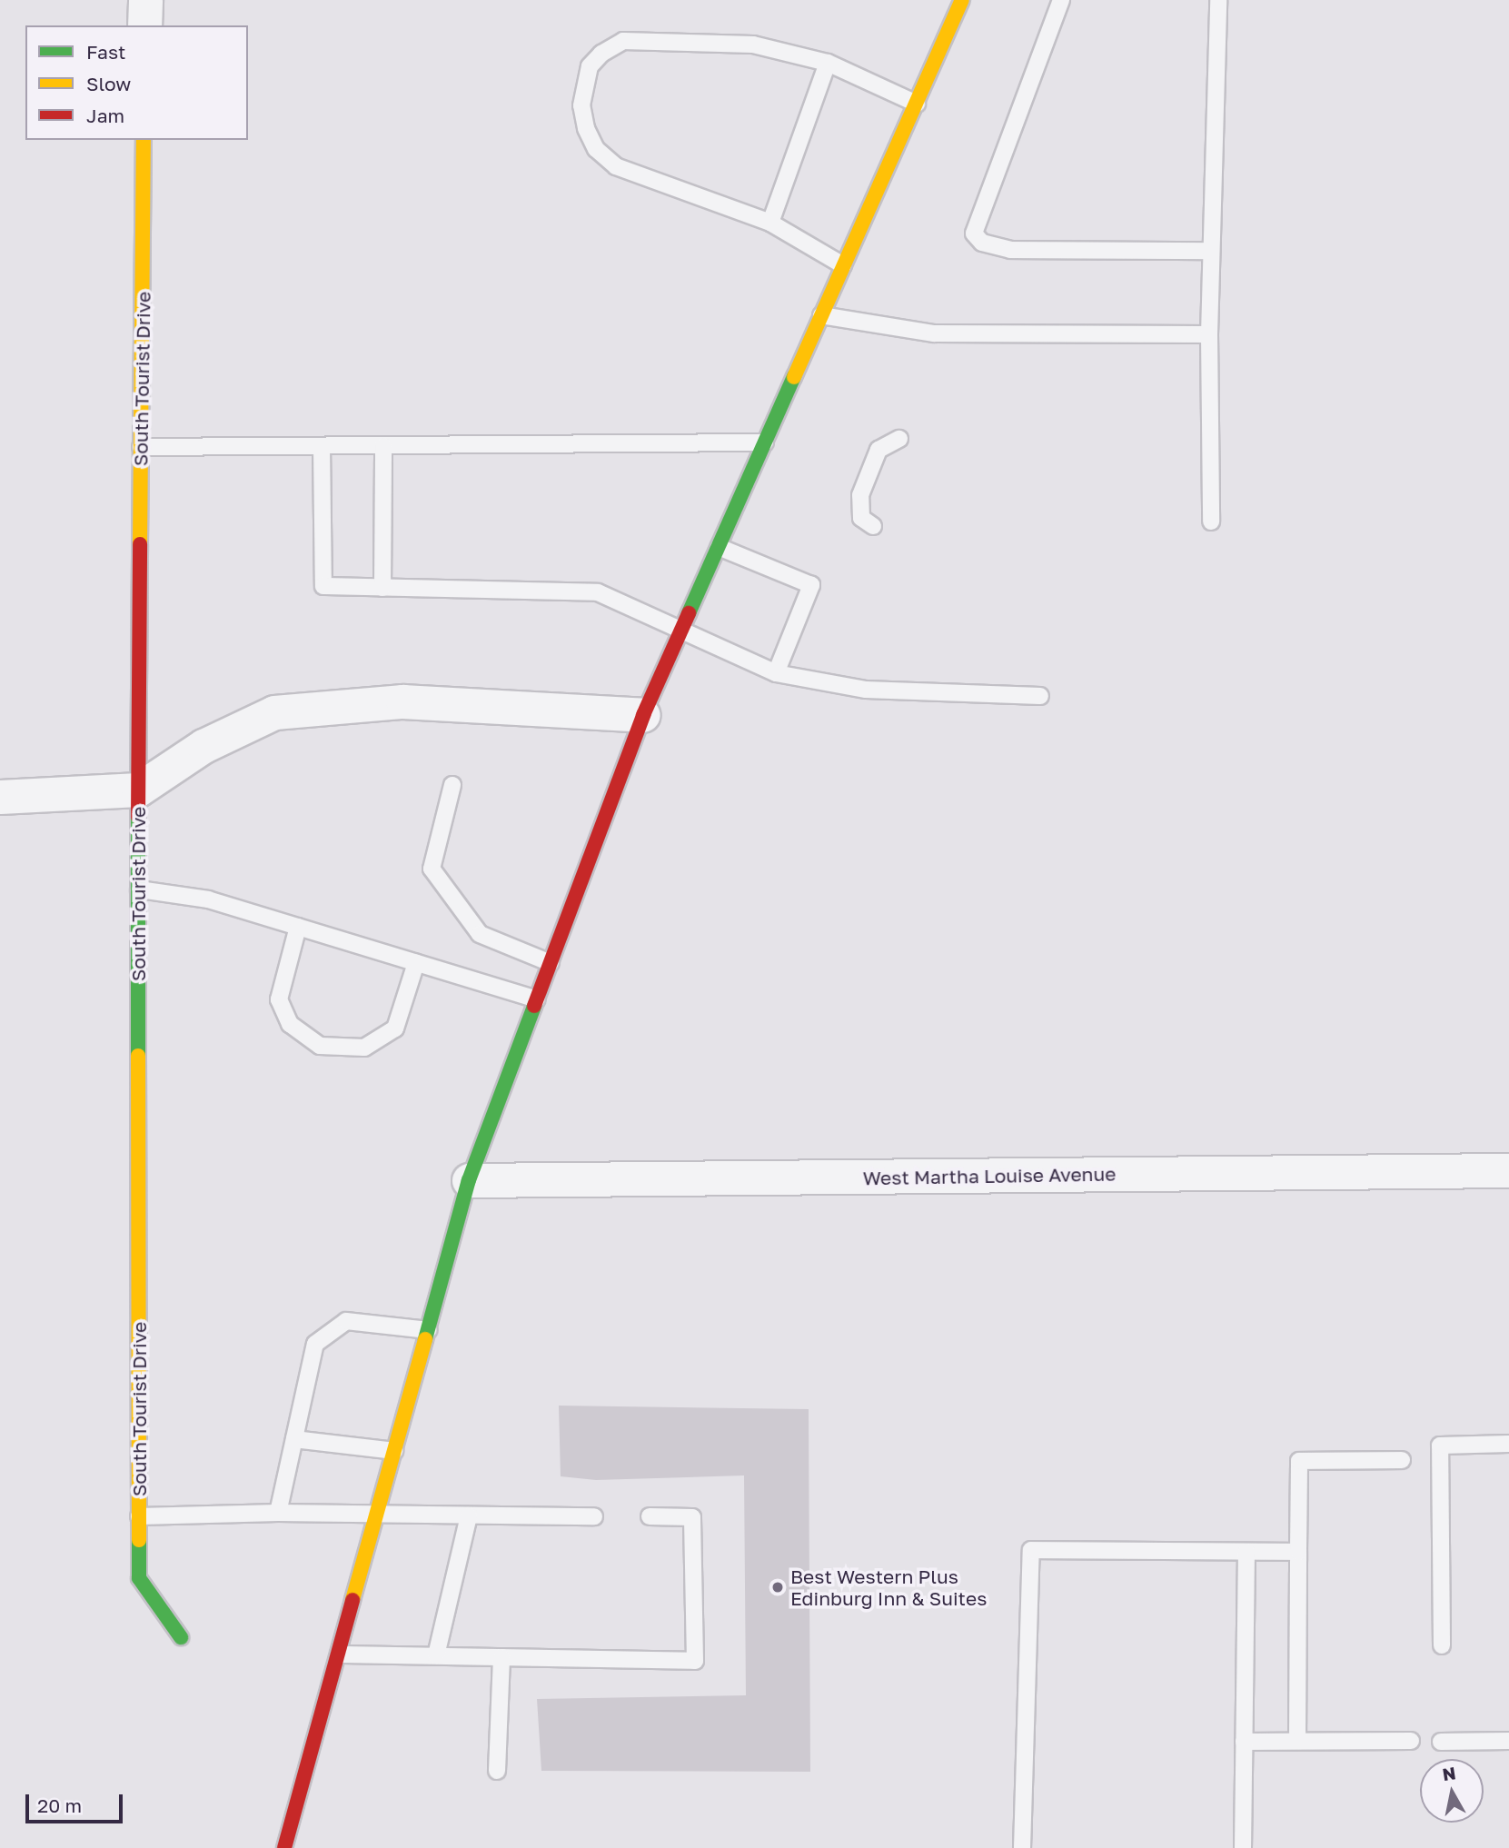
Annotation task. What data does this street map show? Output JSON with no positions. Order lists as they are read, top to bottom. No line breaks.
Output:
{"streets":{"main road":["South Tourist Drive"],"street":["West Martha Louise Avenue"]},"places":["Best Western Plus Edinburg Inn & Suites"],"legend":["Fast","Slow","Jam"],"scale_bar":"20 m","north":"top"}
